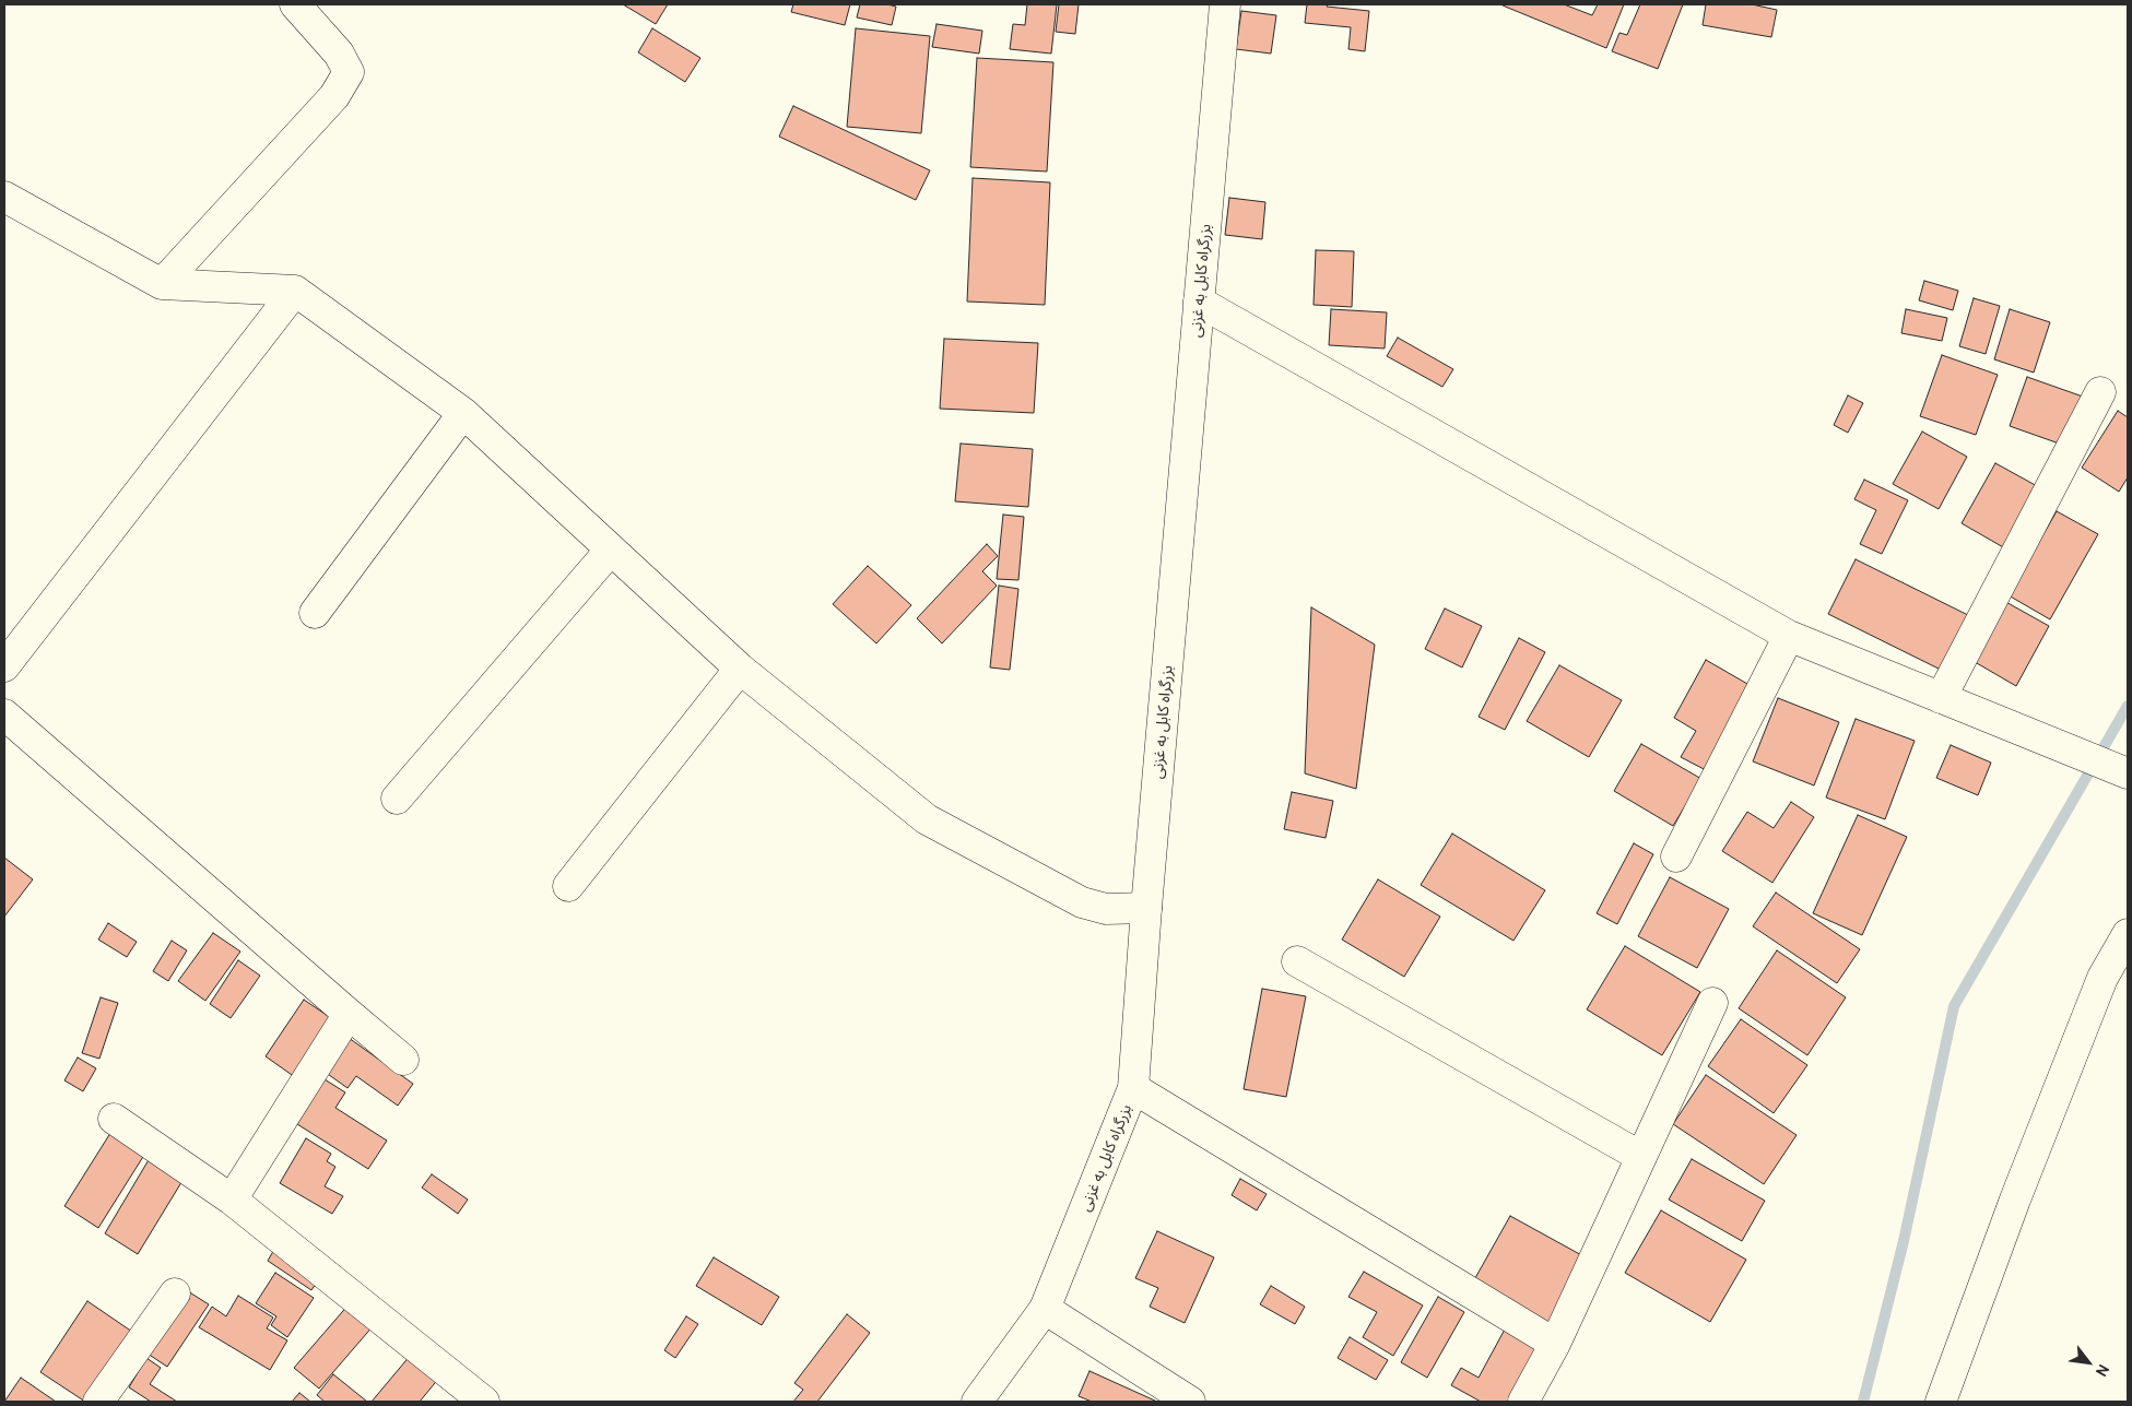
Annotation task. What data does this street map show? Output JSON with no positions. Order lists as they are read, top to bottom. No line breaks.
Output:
{"streets":{"main road":["بزرگراه کابل به غزنی"]},"north":"bottom right"}
